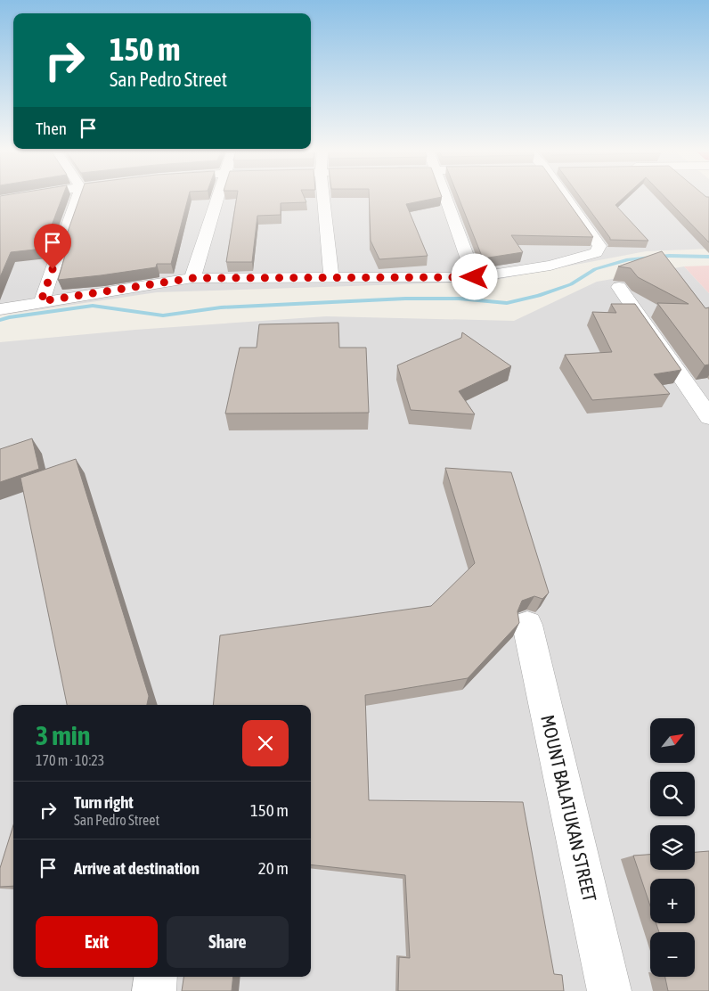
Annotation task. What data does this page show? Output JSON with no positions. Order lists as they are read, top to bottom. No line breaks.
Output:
{"streets":{"street":["MOUNT BALATUKAN STREET"]},"north":"top right","page":{"turn":["150 m","San Pedro Street"],"then":"Then","heading":["3 min","170 m · 10:23"],"map_buttons":["+","−"],"list":[{"name":"Turn right","note":"San Pedro Street","value":"150 m"},{"name":"Arrive at destination","value":"20 m"}],"buttons":["Exit","Share"]}}
